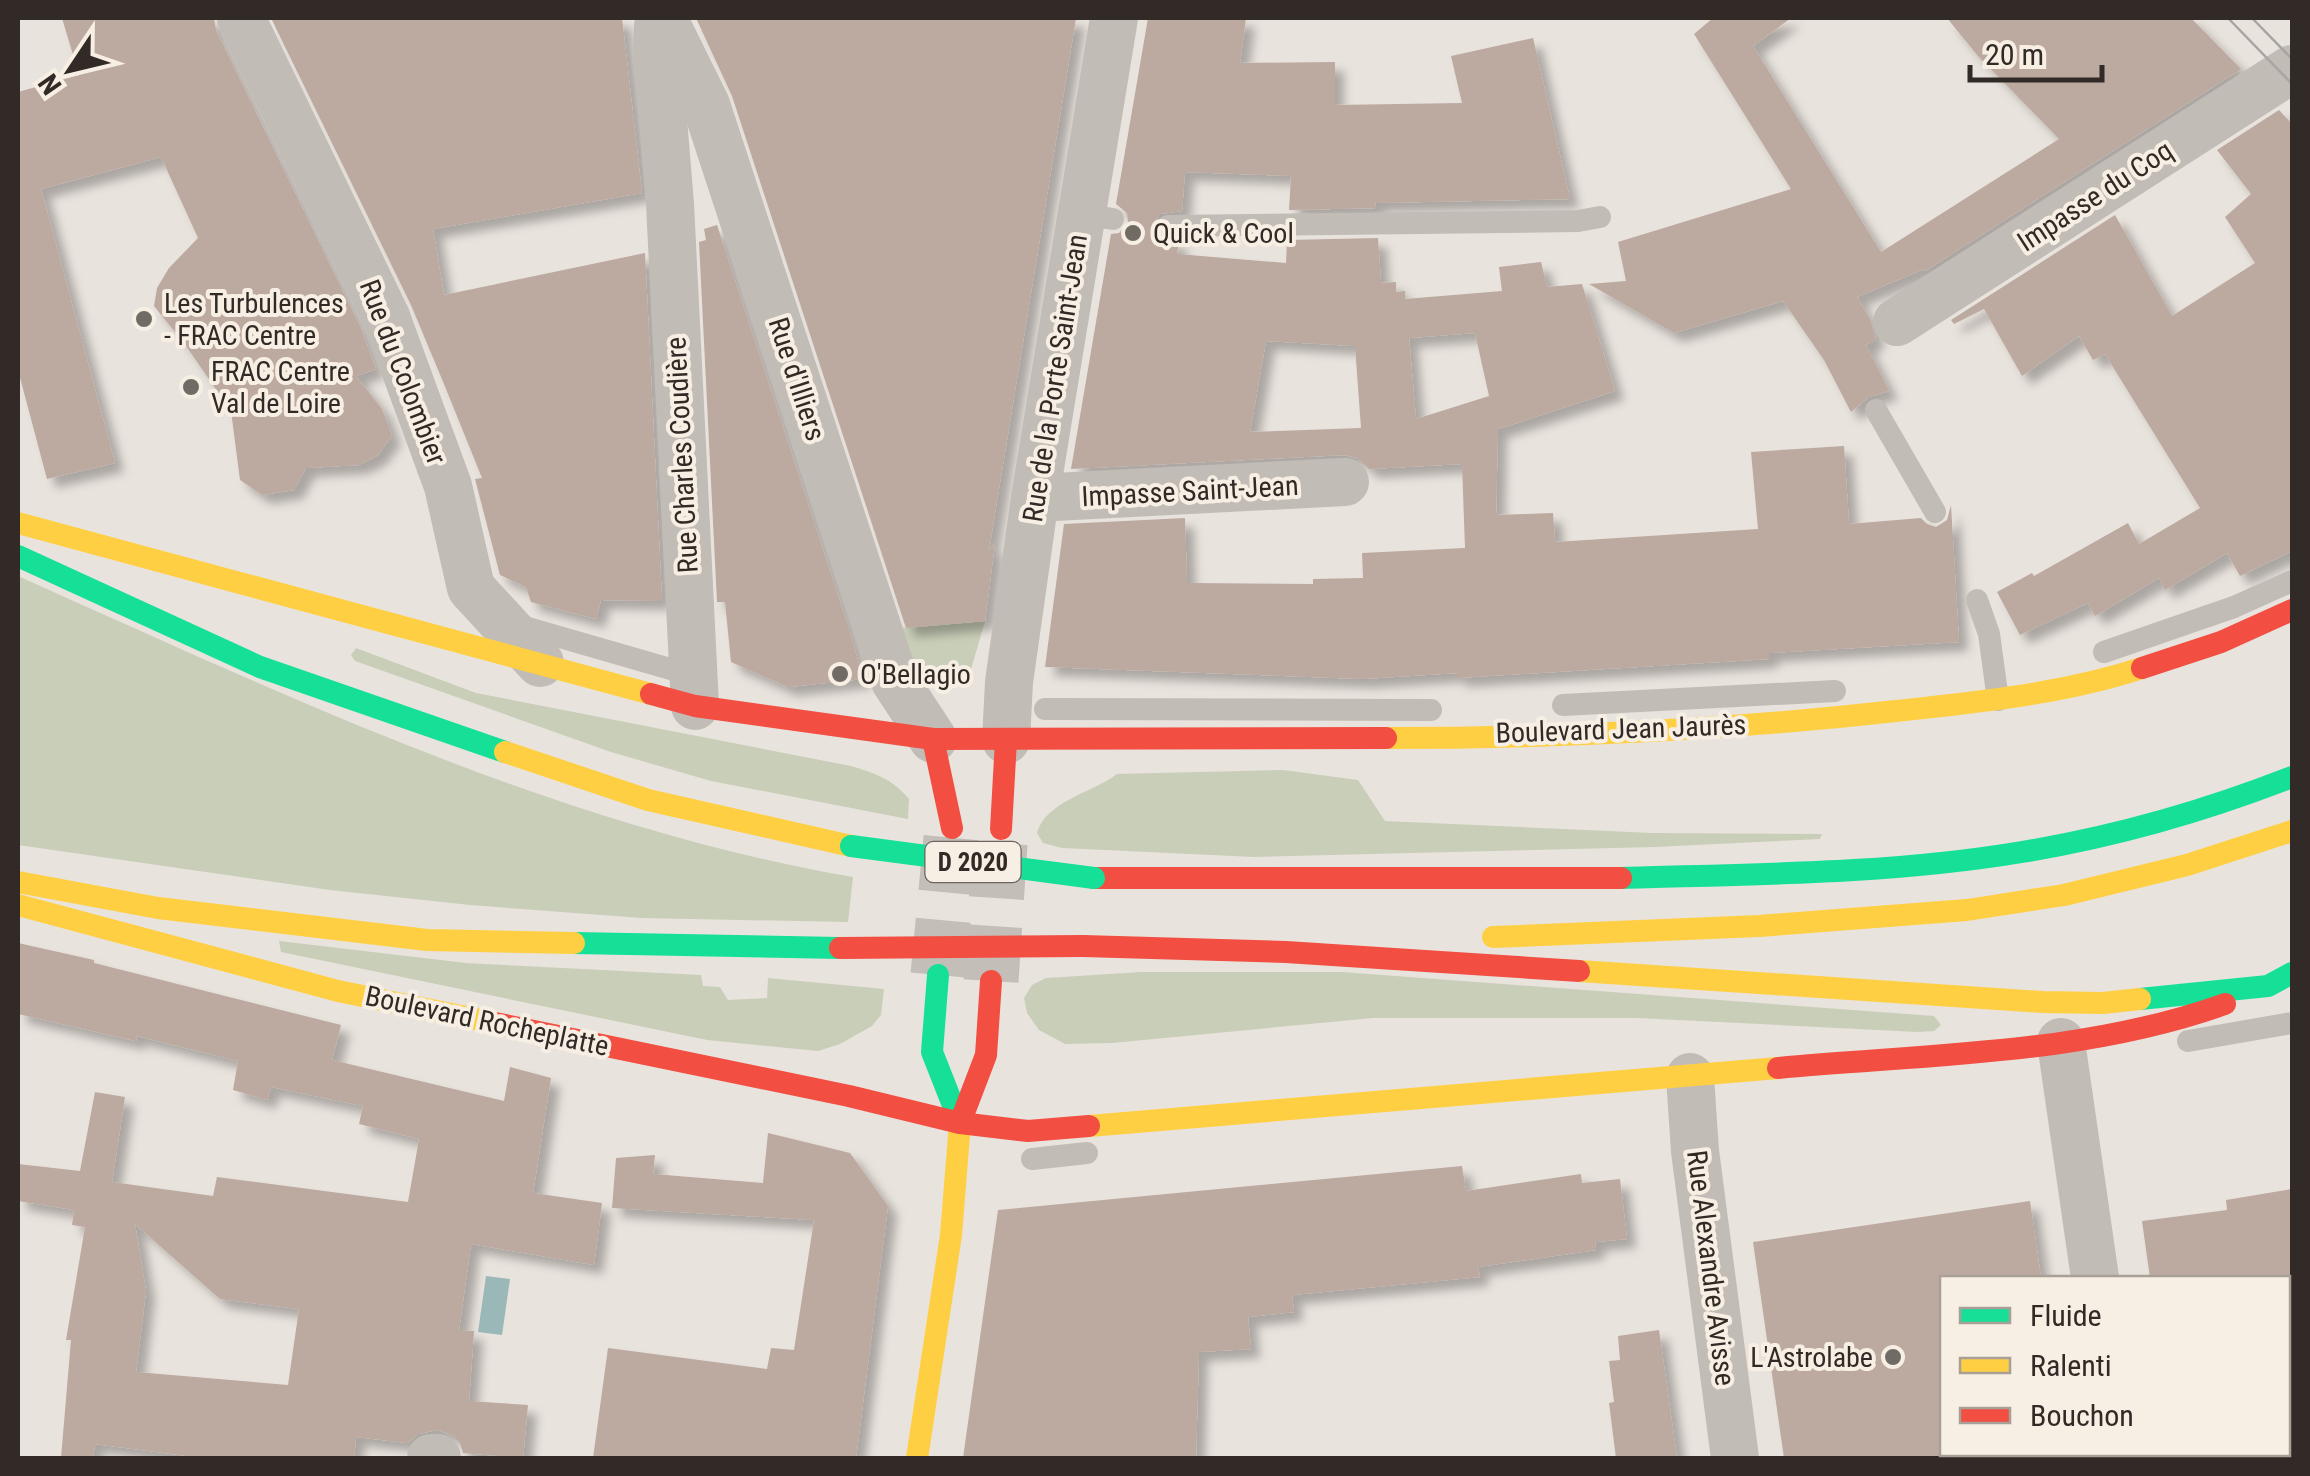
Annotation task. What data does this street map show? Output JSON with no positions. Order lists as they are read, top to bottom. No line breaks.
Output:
{"streets":{"main road":["Boulevard Jean Jaurès","D 2020","Boulevard Rocheplatte"],"street":["Impasse du Coq","Rue du Colombier","Rue de la Porte Saint-Jean","Rue d'Illiers","Rue Charles Coudière","Impasse Saint-Jean","Rue Alexandre Avisse"]},"crossings":[["Rue de la Porte Saint-Jean","Impasse Saint-Jean"],["Rue de la Porte Saint-Jean","Boulevard Jean Jaurès"],["Rue d'Illiers","Rue Charles Coudière"],["Rue d'Illiers","Boulevard Jean Jaurès"]],"places":["Quick & Cool","Les Turbulences - FRAC Centre","FRAC Centre Val de Loire","O'Bellagio","L'Astrolabe"],"legend":["Fluide","Ralenti","Bouchon"],"scale_bar":"20 m","north":"bottom left"}
